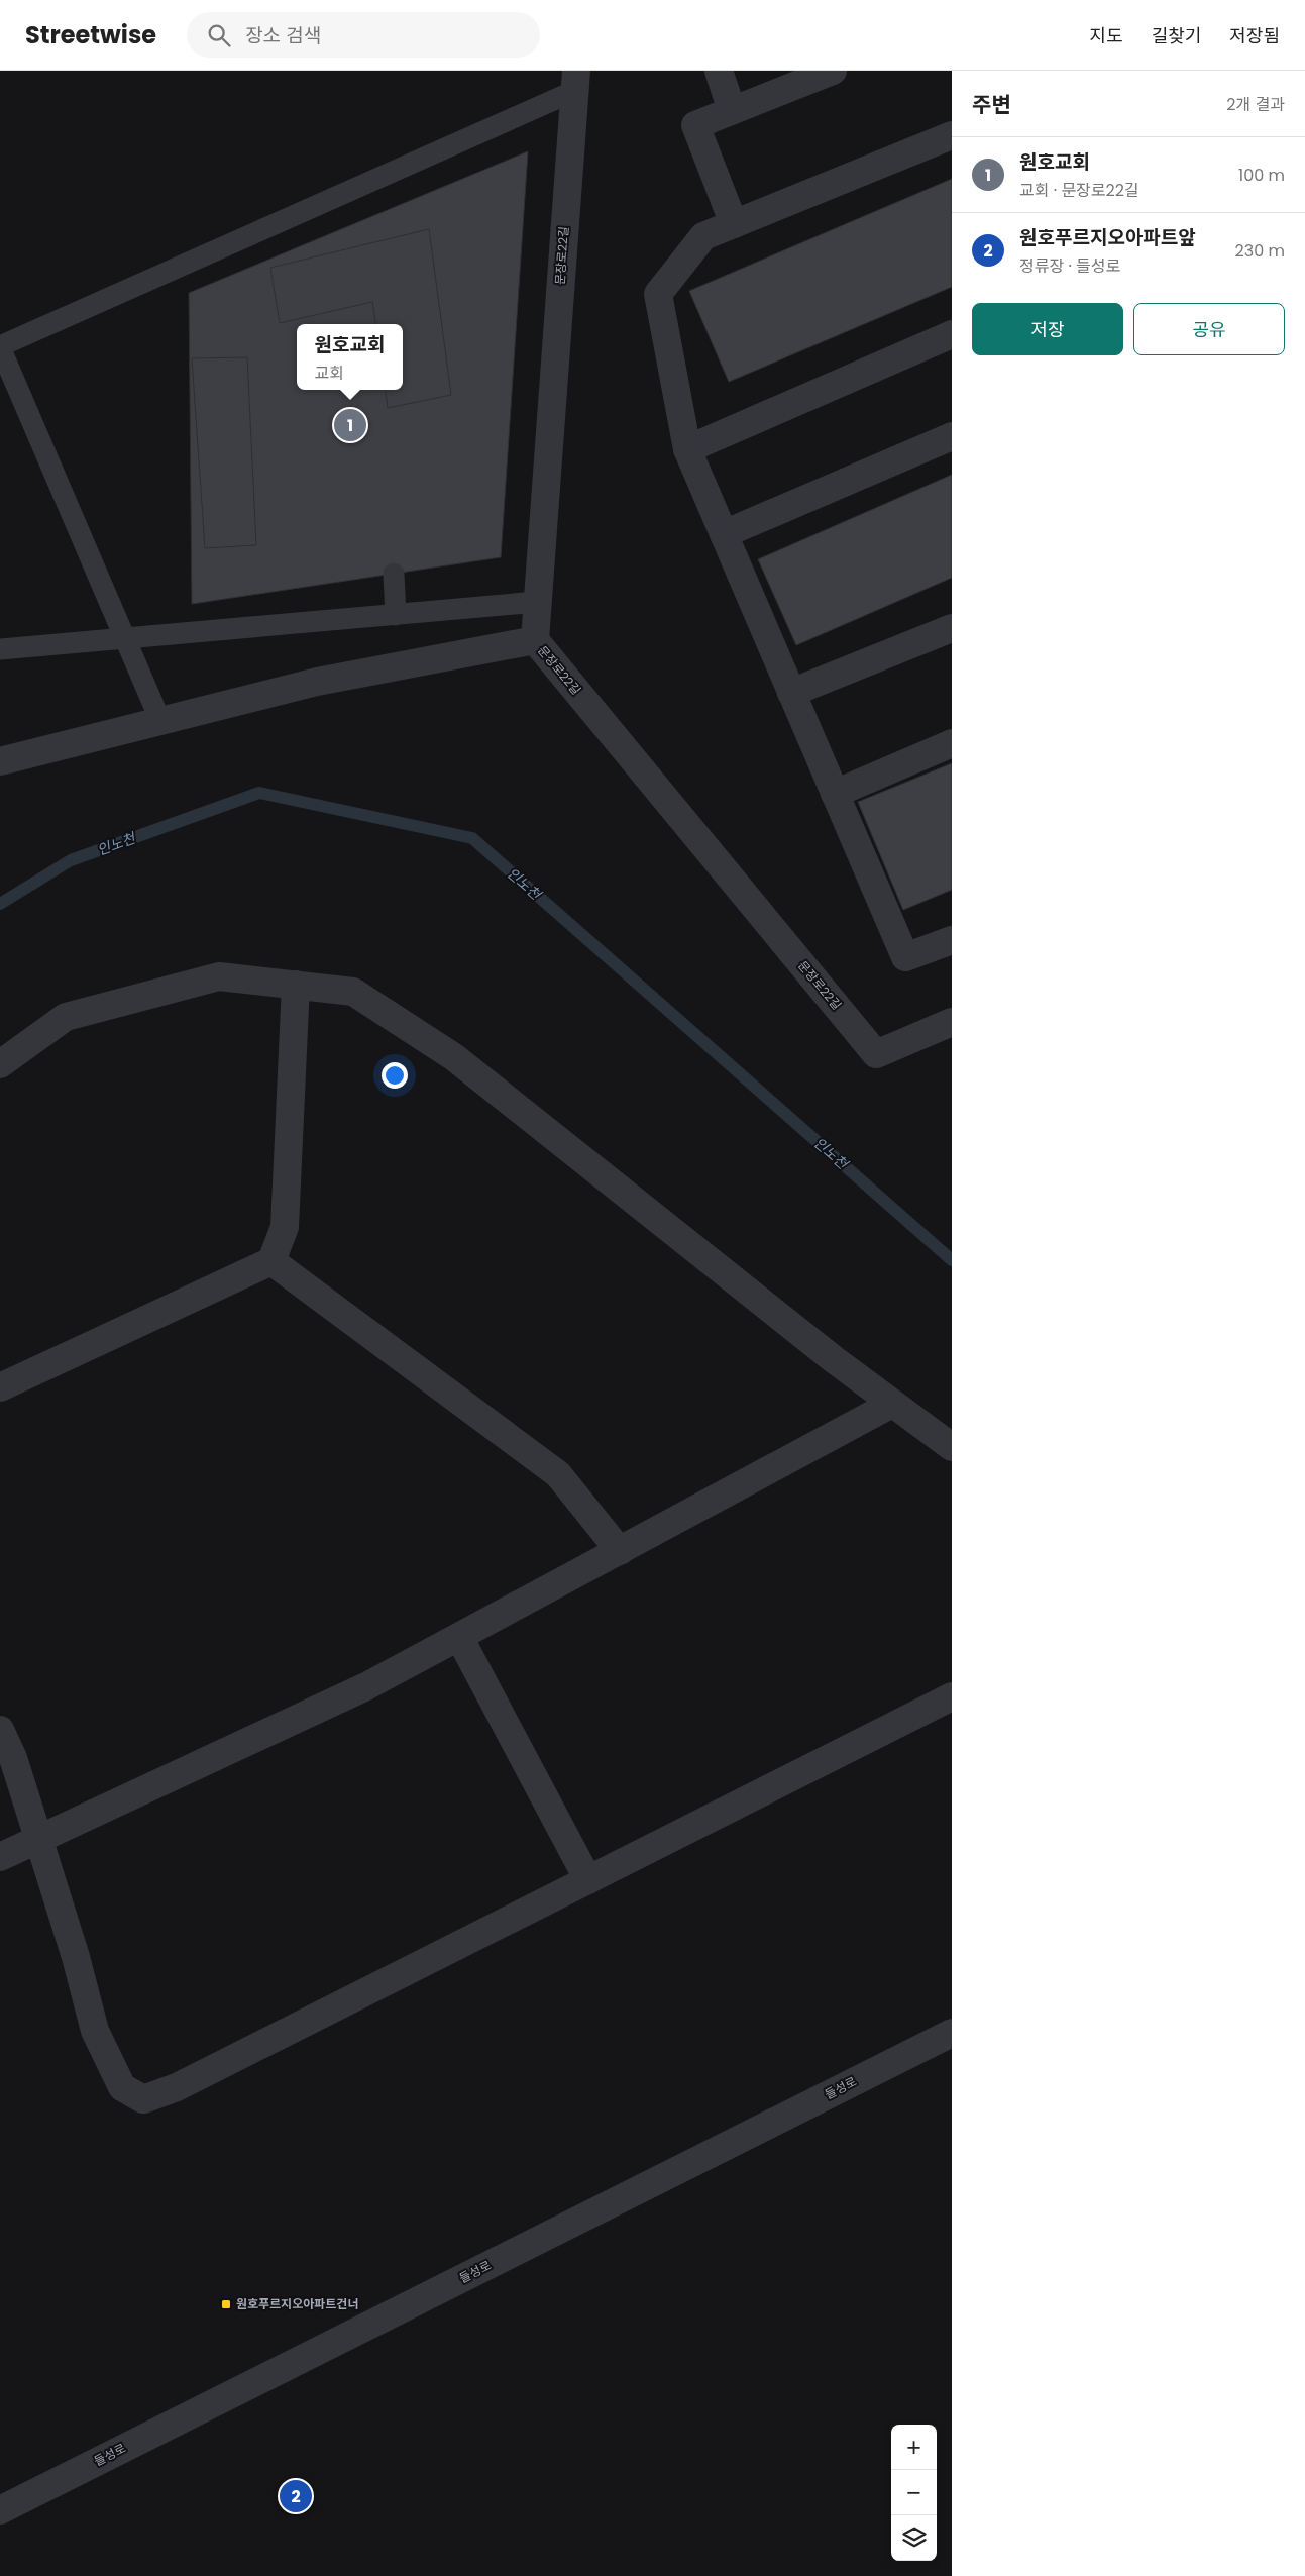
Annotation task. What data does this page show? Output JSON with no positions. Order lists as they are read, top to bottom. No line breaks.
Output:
{"streets":{"street":["문장로22길","들성로"]},"water":["인노천"],"places":{"transit":["원호푸르지오아파트건너"]},"page":{"header":"Streetwise","search":"장소 검색","nav":["지도","길찾기","저장됨"],"heading":["주변","2개 결과"],"list":[{"mark":"1","name":"원호교회","note":"교회 · 문장로22길","value":"100 m"},{"mark":"2","name":"원호푸르지오아파트앞","note":"정류장 · 들성로","value":"230 m"}],"buttons":["저장","공유"],"popup":["원호교회","교회"],"pins":["1","2"],"map_buttons":["+","−"]}}
